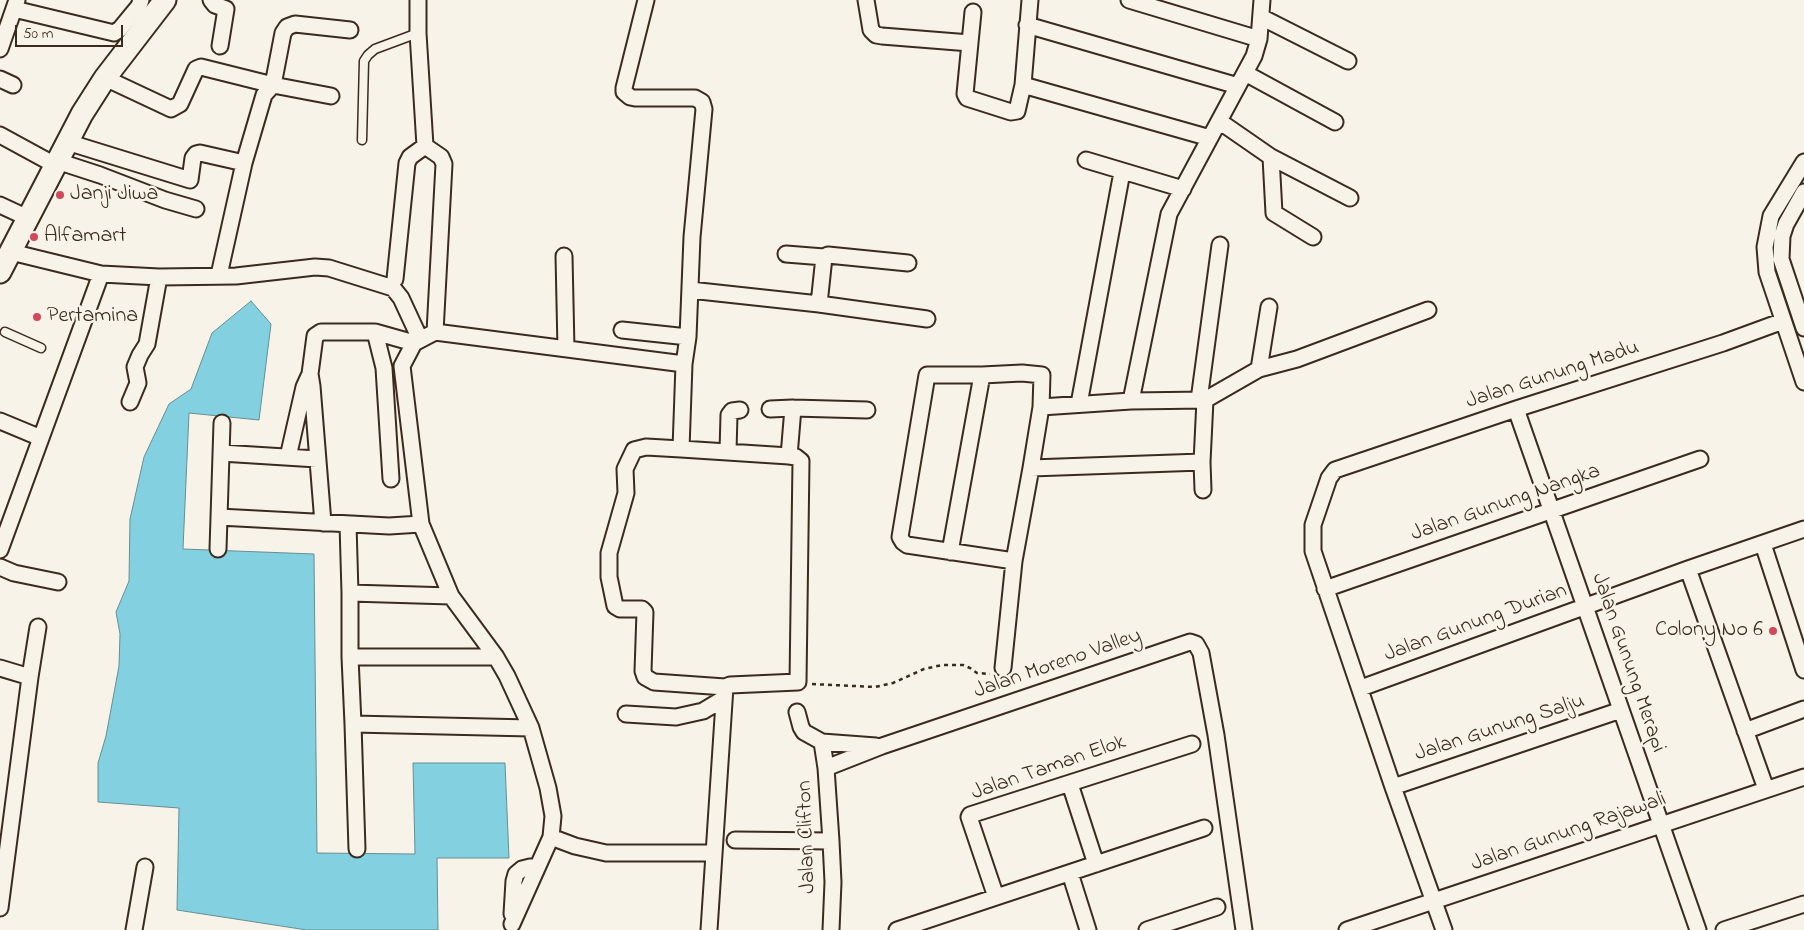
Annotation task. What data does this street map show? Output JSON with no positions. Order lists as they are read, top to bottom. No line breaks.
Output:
{"streets":{"street":["Jalan Gunung Madu","Jalan Gunung Nangka","Jalan Gunung Durian","Jalan Gunung Merapi","Jalan Moreno Valley","Jalan Gunung Salju","Jalan Taman Elok","Jalan Gunung Rajawali","Jalan Clifton"]},"crossings":[["Jalan Gunung Madu","Jalan Gunung Nangka"],["Jalan Gunung Madu","Jalan Gunung Merapi"],["Jalan Gunung Nangka","Jalan Gunung Merapi"],["Jalan Gunung Durian","Jalan Gunung Merapi"],["Jalan Gunung Merapi","Jalan Gunung Salju"],["Jalan Gunung Merapi","Jalan Gunung Rajawali"],["Jalan Moreno Valley","Jalan Clifton"]],"places":["Janji Jiwa","Alfamart","Pertamina","Colony No 6"],"scale_bar":"50 m"}
